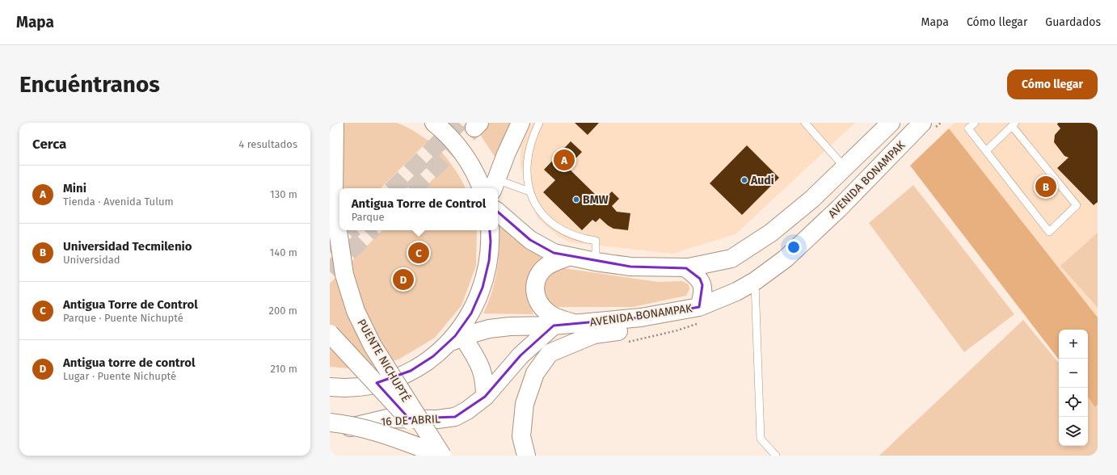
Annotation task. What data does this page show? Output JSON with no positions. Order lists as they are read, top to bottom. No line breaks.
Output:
{"streets":{"main road":["AVENIDA BONAMPAK","PUENTE NICHUPTÉ","16 DE ABRIL"]},"crossings":[["AVENIDA BONAMPAK","16 DE ABRIL"]],"places":["Audi","BMW"],"page":{"header":"Mapa","nav":["Mapa","Cómo llegar","Guardados"],"buttons":"Cómo llegar","title":"Encuéntranos","heading":["Cerca","4 resultados"],"pins":["A","B","C","D"],"list":[{"mark":"A","name":"Mini","note":"Tienda · Avenida Tulum","value":"130 m"},{"mark":"B","name":"Universidad Tecmilenio","note":"Universidad","value":"140 m"},{"mark":"C","name":"Antigua Torre de Control","note":"Parque · Puente Nichupté","value":"200 m"},{"mark":"D","name":"Antigua torre de control","note":"Lugar · Puente Nichupté","value":"210 m"}],"popup":["Antigua Torre de Control","Parque"],"map_buttons":["+","−"]}}
